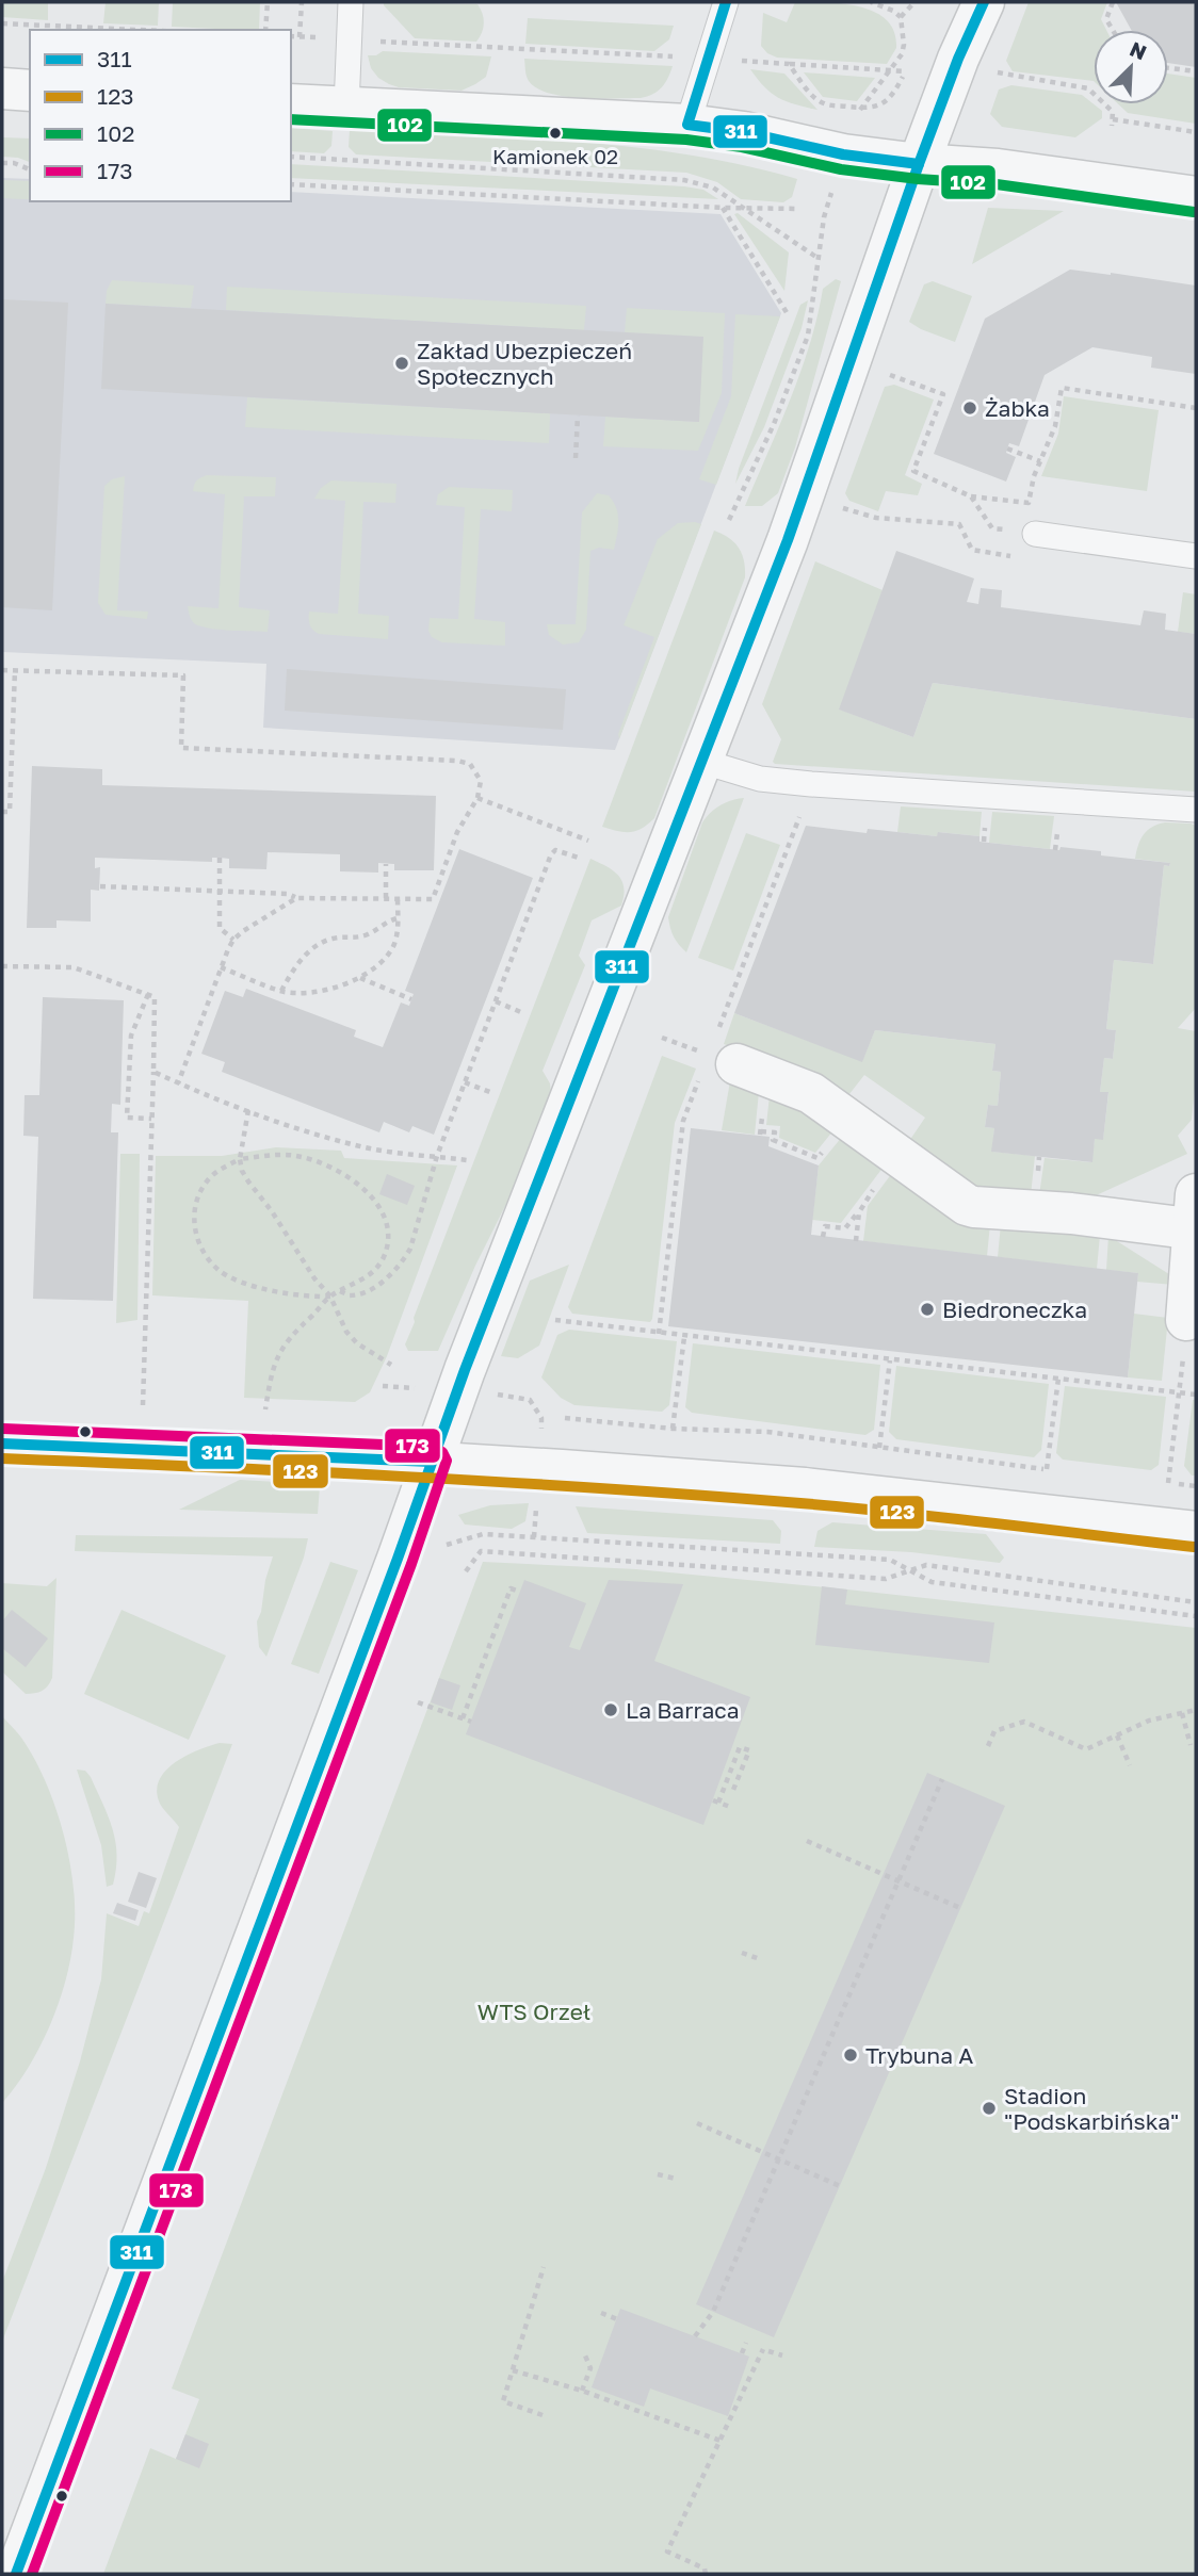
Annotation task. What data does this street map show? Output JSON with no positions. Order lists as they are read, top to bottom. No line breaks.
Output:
{"parks":["WTS Orzeł"],"places":["Kamionek 02","Zakład Ubezpieczeń Społecznych","Żabka","Biedroneczka","La Barraca","Trybuna A","Stadion \"Podskarbińska\""],"lines":["transit line 311","transit line 102","transit line 173","transit line 123"],"legend":["311","123","102","173"],"north":"top right"}
